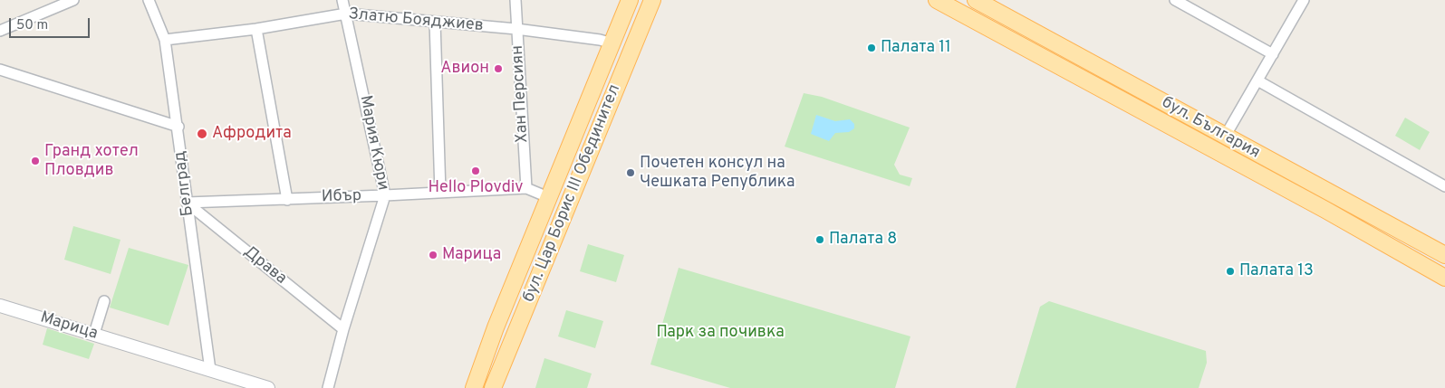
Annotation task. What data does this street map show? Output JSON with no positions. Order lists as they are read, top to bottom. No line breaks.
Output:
{"streets":{"main road":["бул. България","бул. Цар Борис III Обединител"],"street":["Златю Бояджиев","Хан Персиян","Мария Кюри","Белград","Ибър","Драва","Марица"]},"crossings":[["Златю Бояджиев","Хан Персиян"],["Златю Бояджиев","Мария Кюри"],["Златю Бояджиев","Белград"],["Златю Бояджиев","бул. Цар Борис III Обединител"],["Хан Персиян","Ибър"],["Мария Кюри","Ибър"],["Мария Кюри","Драва"],["Белград","Ибър"],["Белград","Драва"],["Белград","Марица"],["бул. Цар Борис III Обединител","Ибър"],["Ибър","Драва"]],"parks":["Парк за почивка"],"places":["Палата 11","Авион","Афродита","Гранд хотел Пловдив","Hello Plovdiv","Почетен консул на Чешката Република","Палата 8","Марица","Палата 13"],"scale_bar":"50 m"}
